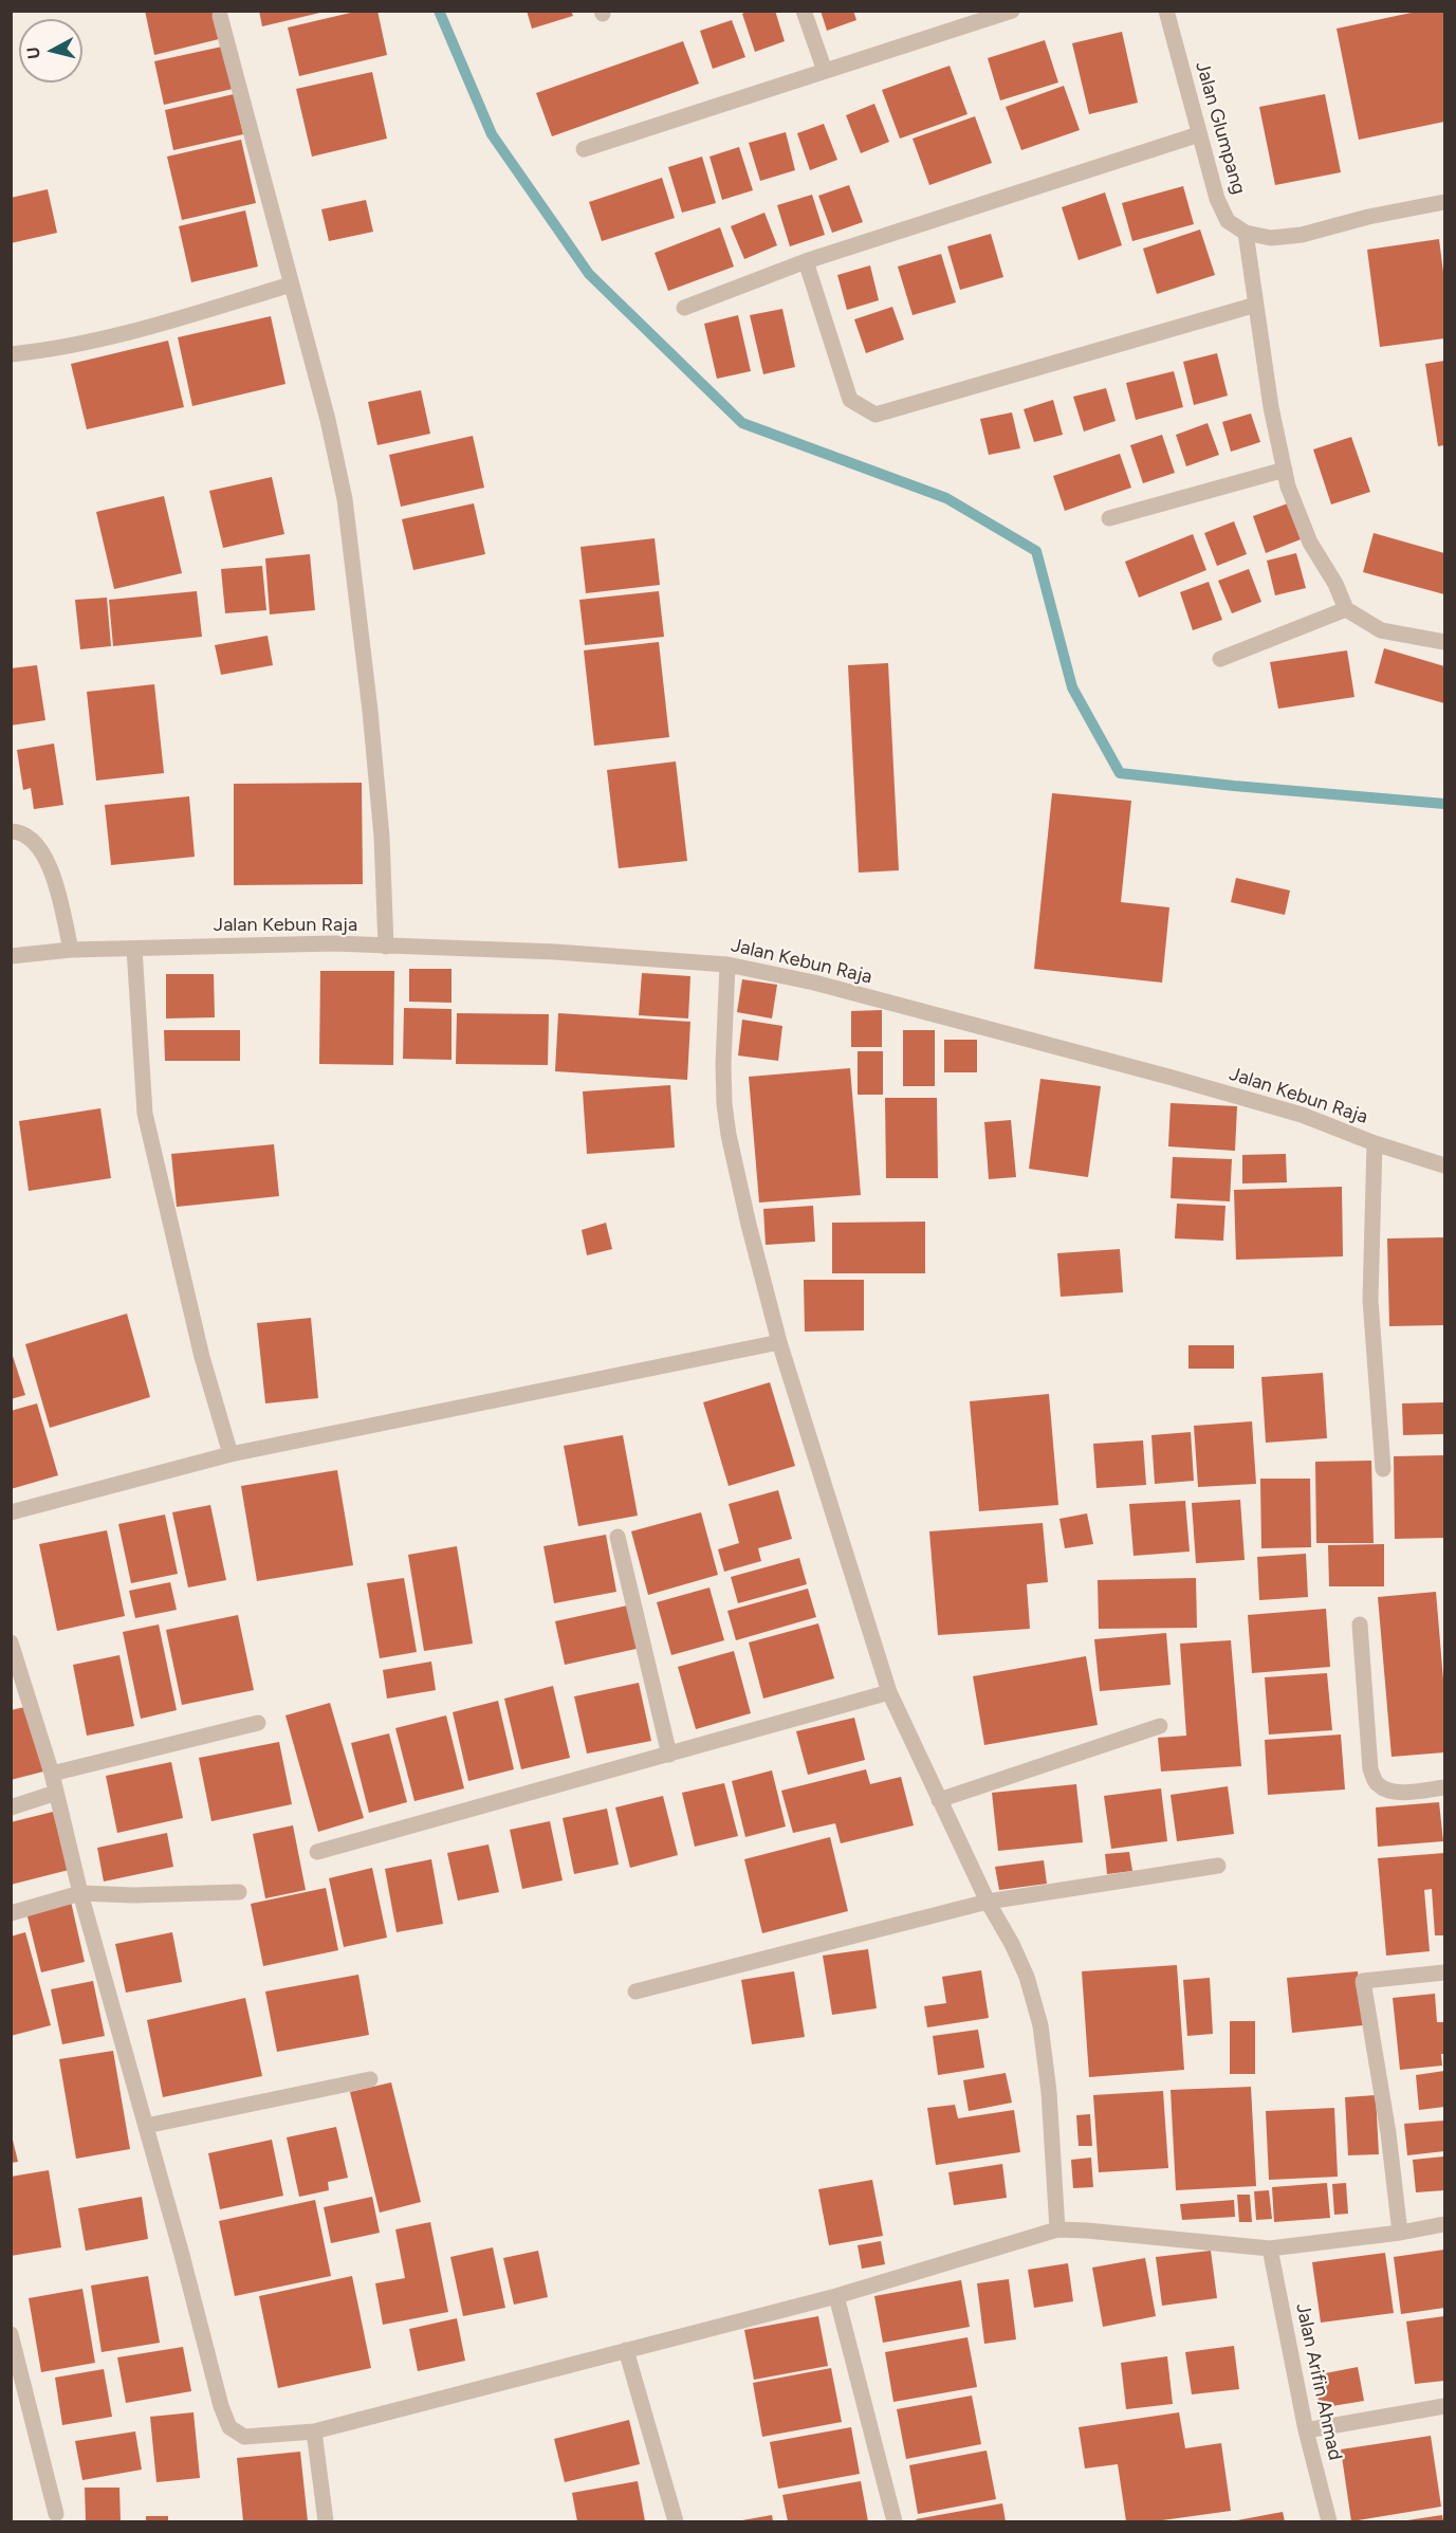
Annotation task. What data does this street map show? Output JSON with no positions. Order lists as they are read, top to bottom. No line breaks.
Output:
{"streets":{"street":["Jalan Glumpang","Jalan Kebun Raja","Jalan Arifin Ahmad"]},"north":"left"}
